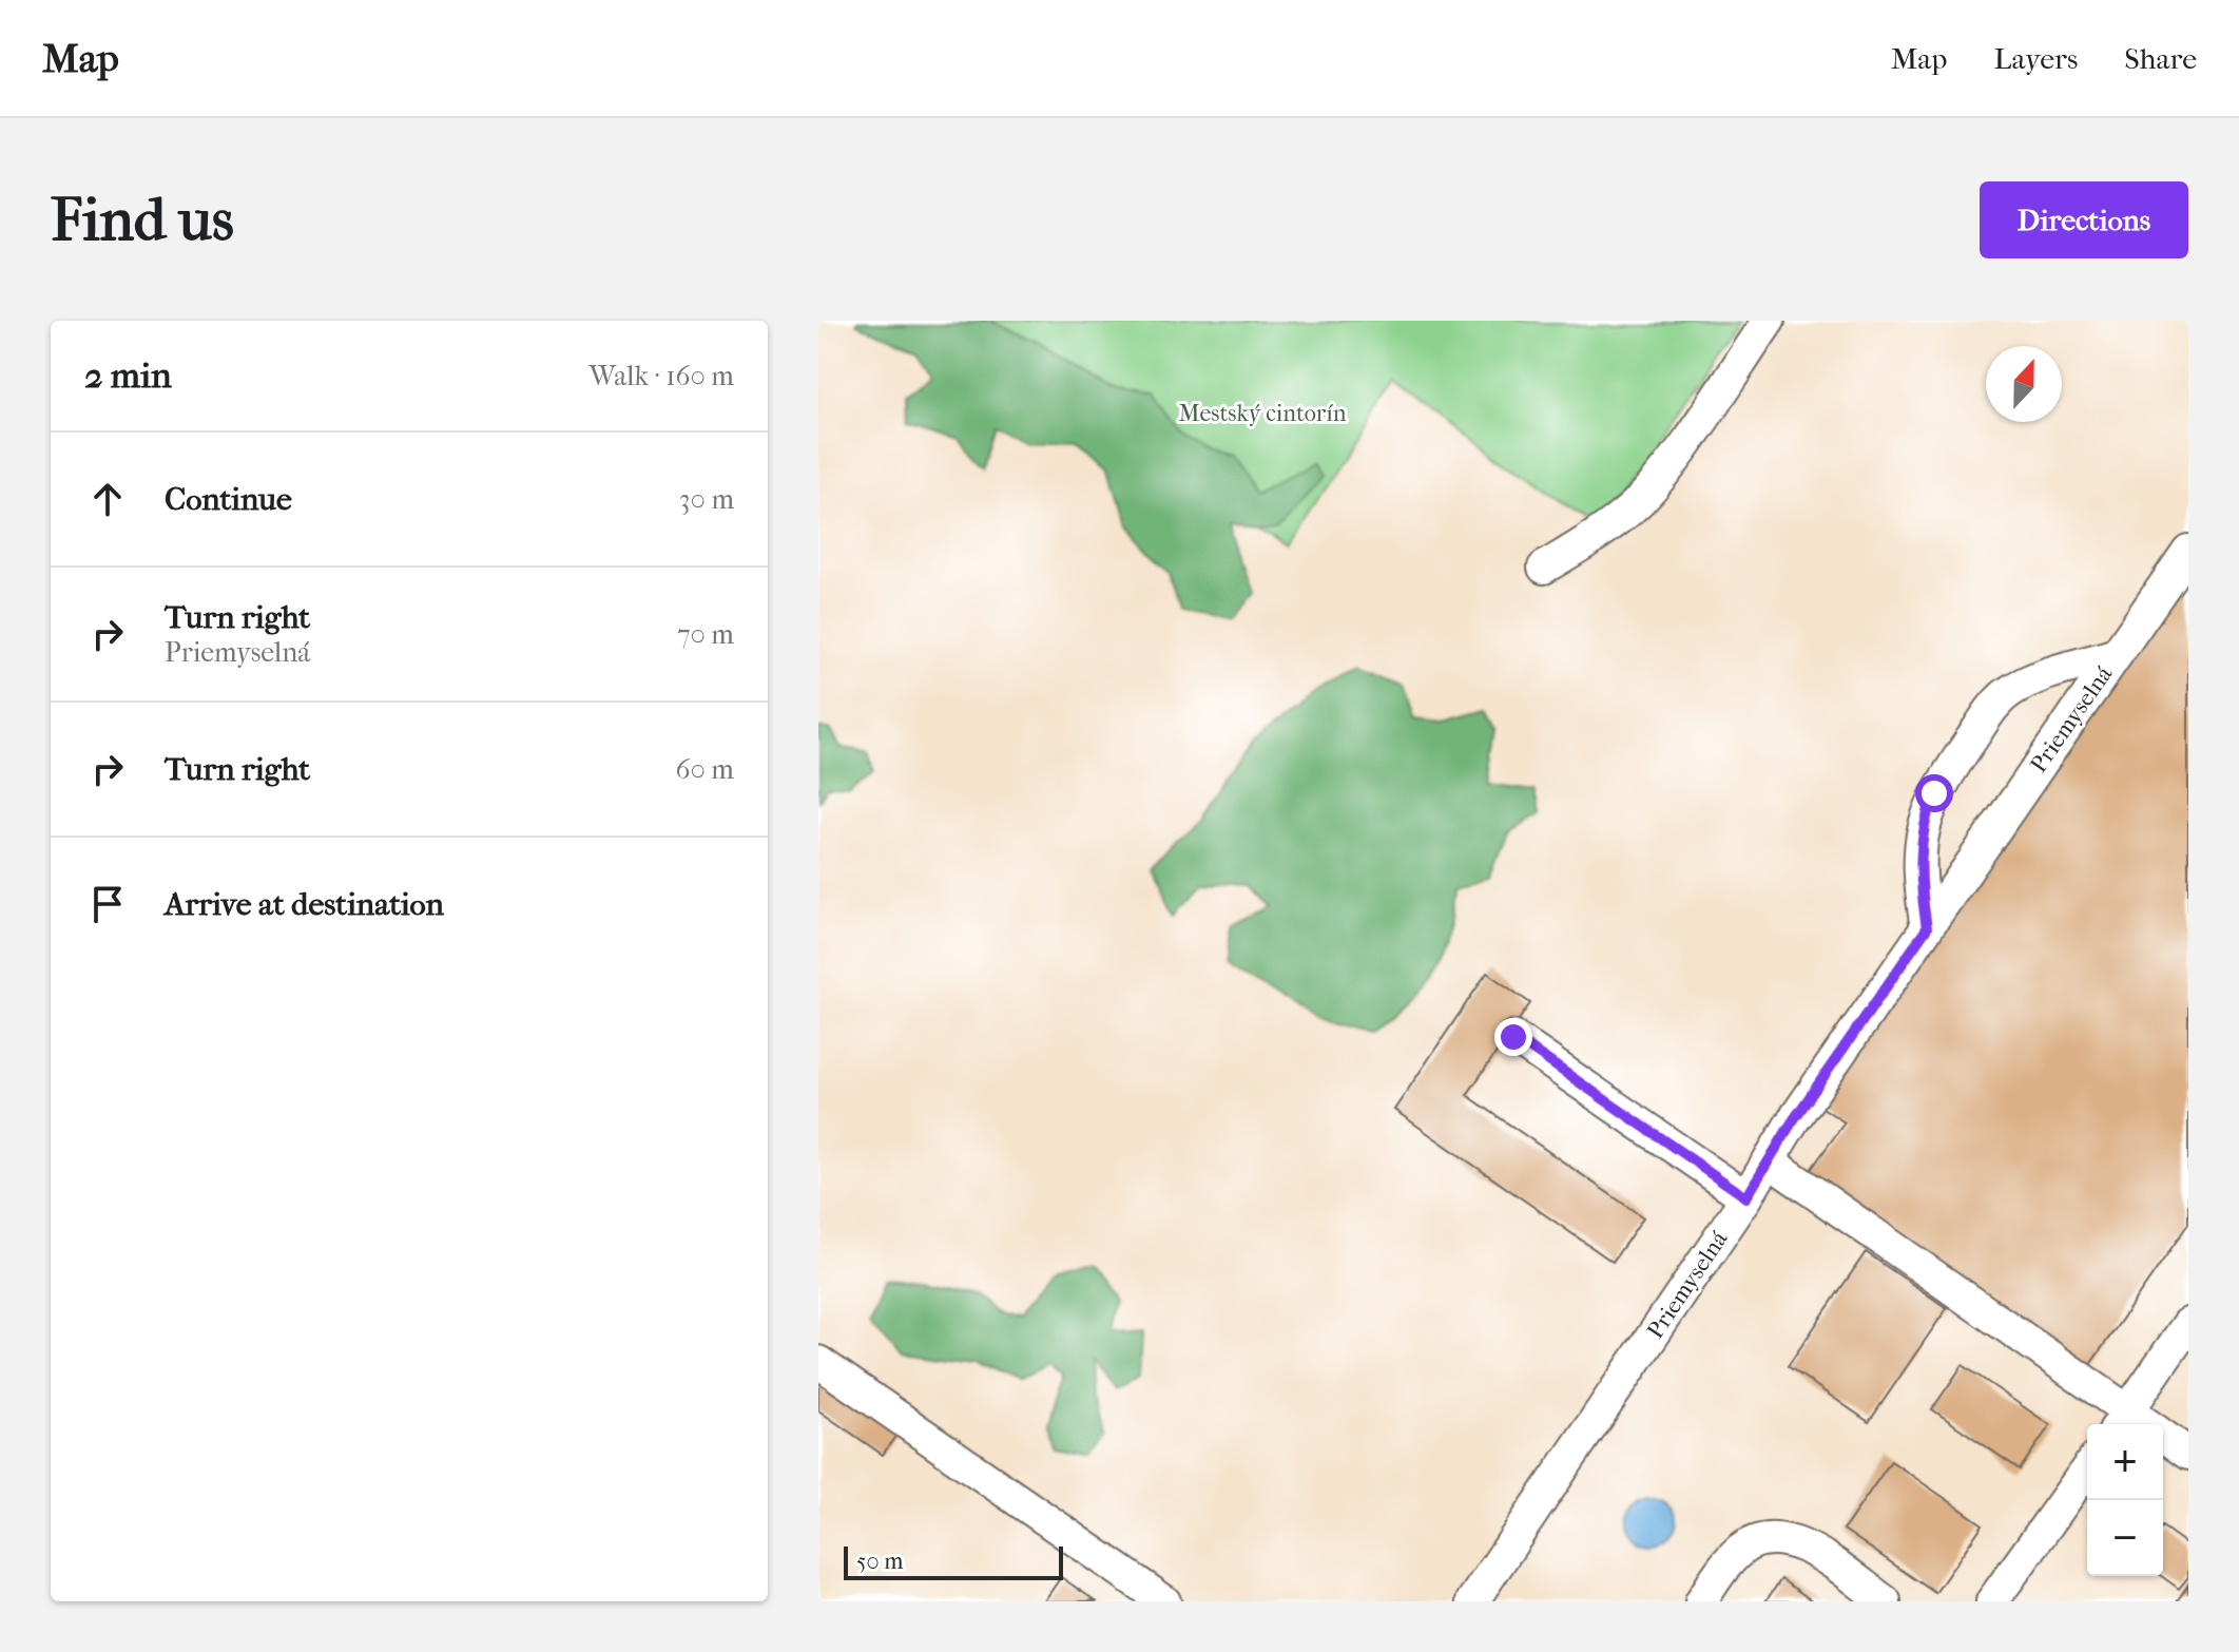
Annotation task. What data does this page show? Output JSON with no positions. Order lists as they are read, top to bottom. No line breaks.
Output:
{"streets":{"street":["Priemyselná"]},"parks":["Mestský cintorín"],"scale_bar":"50 m","north":"top","page":{"header":"Map","nav":["Map","Layers","Share"],"buttons":"Directions","title":"Find us","heading":["2 min","Walk · 160 m"],"list":[["Continue","30 m"],["Turn right","Priemyselná","70 m"],["Turn right","60 m"],"Arrive at destination"],"map_buttons":["+","−"],"scale":"50 m"}}
